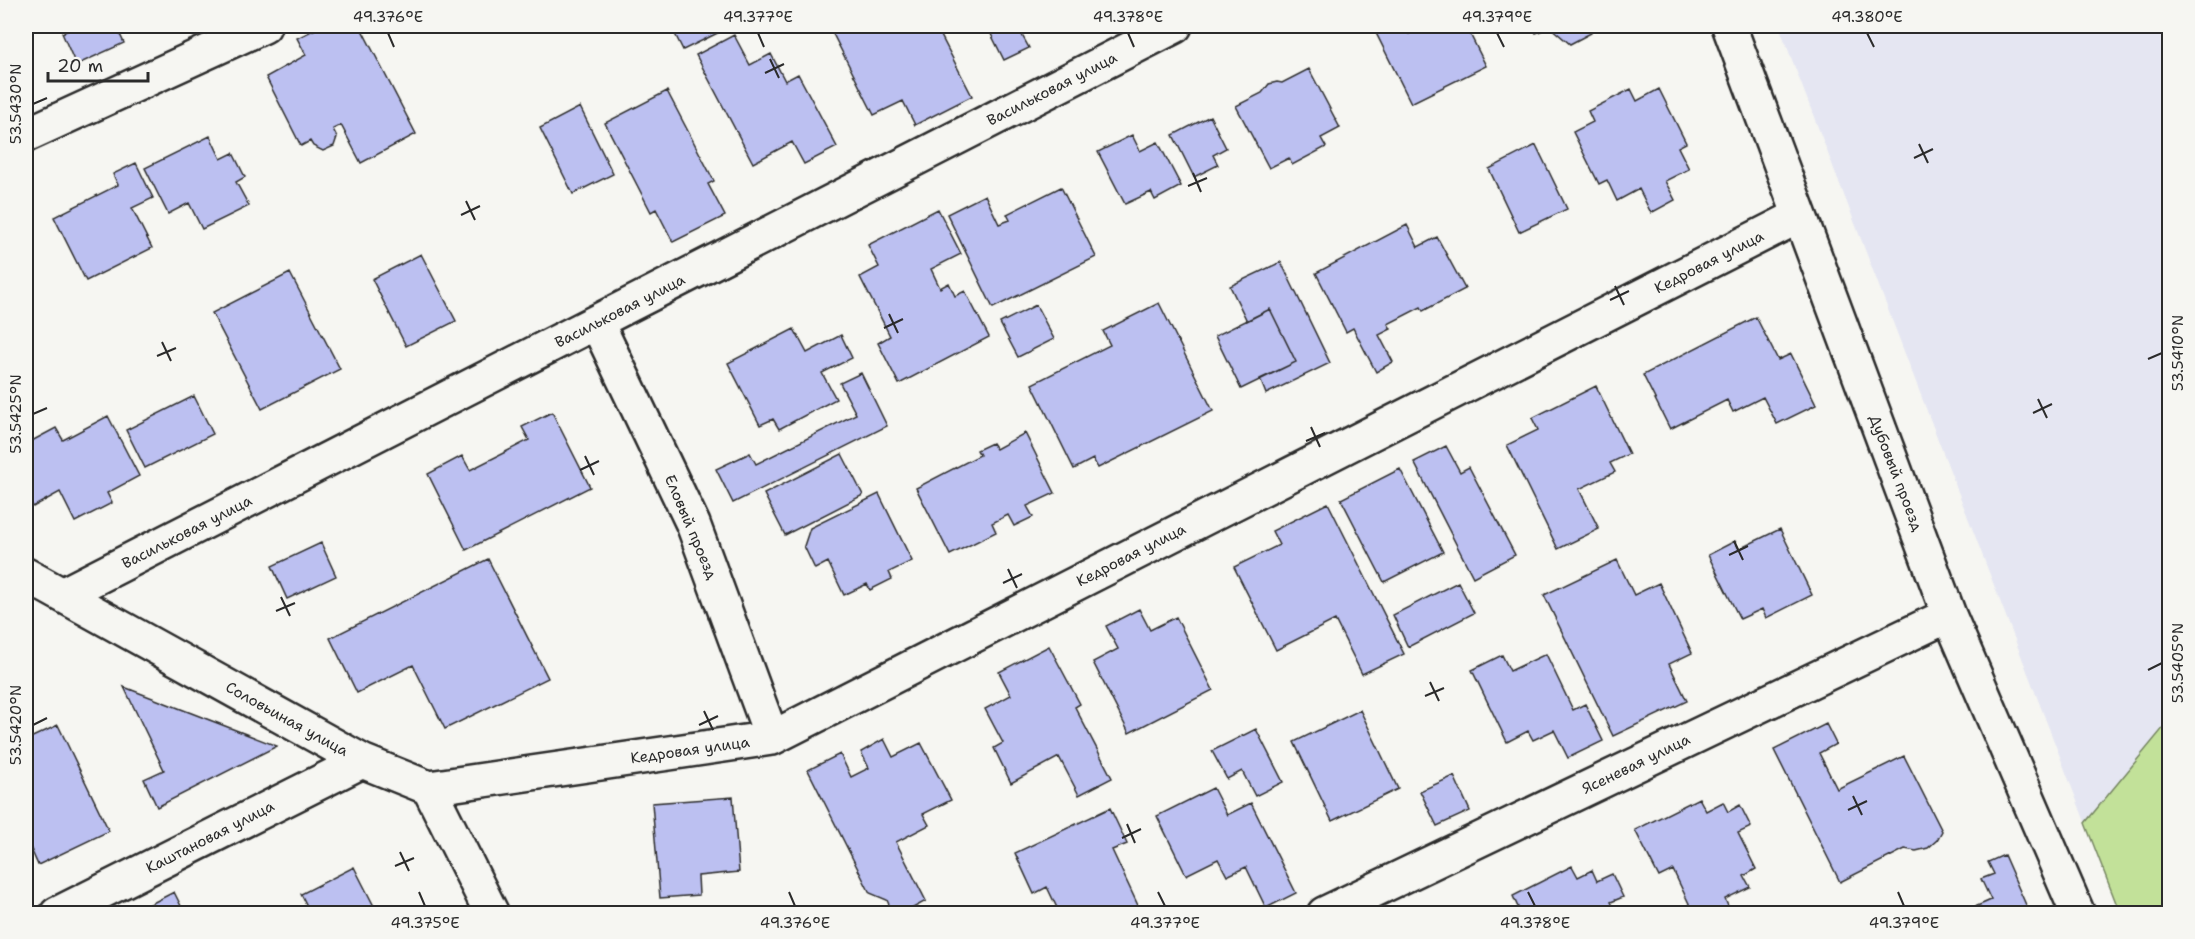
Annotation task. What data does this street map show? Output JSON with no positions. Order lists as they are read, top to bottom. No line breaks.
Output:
{"streets":{"street":["Васильковая улица","Кедровая улица","Дубовый проезд","Еловый проезд","Соловьиная улица","Ясеневая улица","Каштановая улица"]},"crossings":[["Васильковая улица","Еловый проезд"],["Васильковая улица","Соловьиная улица"],["Кедровая улица","Дубовый проезд"],["Кедровая улица","Еловый проезд"],["Кедровая улица","Соловьиная улица"],["Дубовый проезд","Ясеневая улица"],["Соловьиная улица","Каштановая улица"]],"scale_bar":"20 m","coordinates":["49.376°E","49.377°E","49.378°E","49.379°E","49.380°E","53.5430°N","53.5410°N","53.5425°N","53.5405°N","53.5420°N","49.375°E"]}
